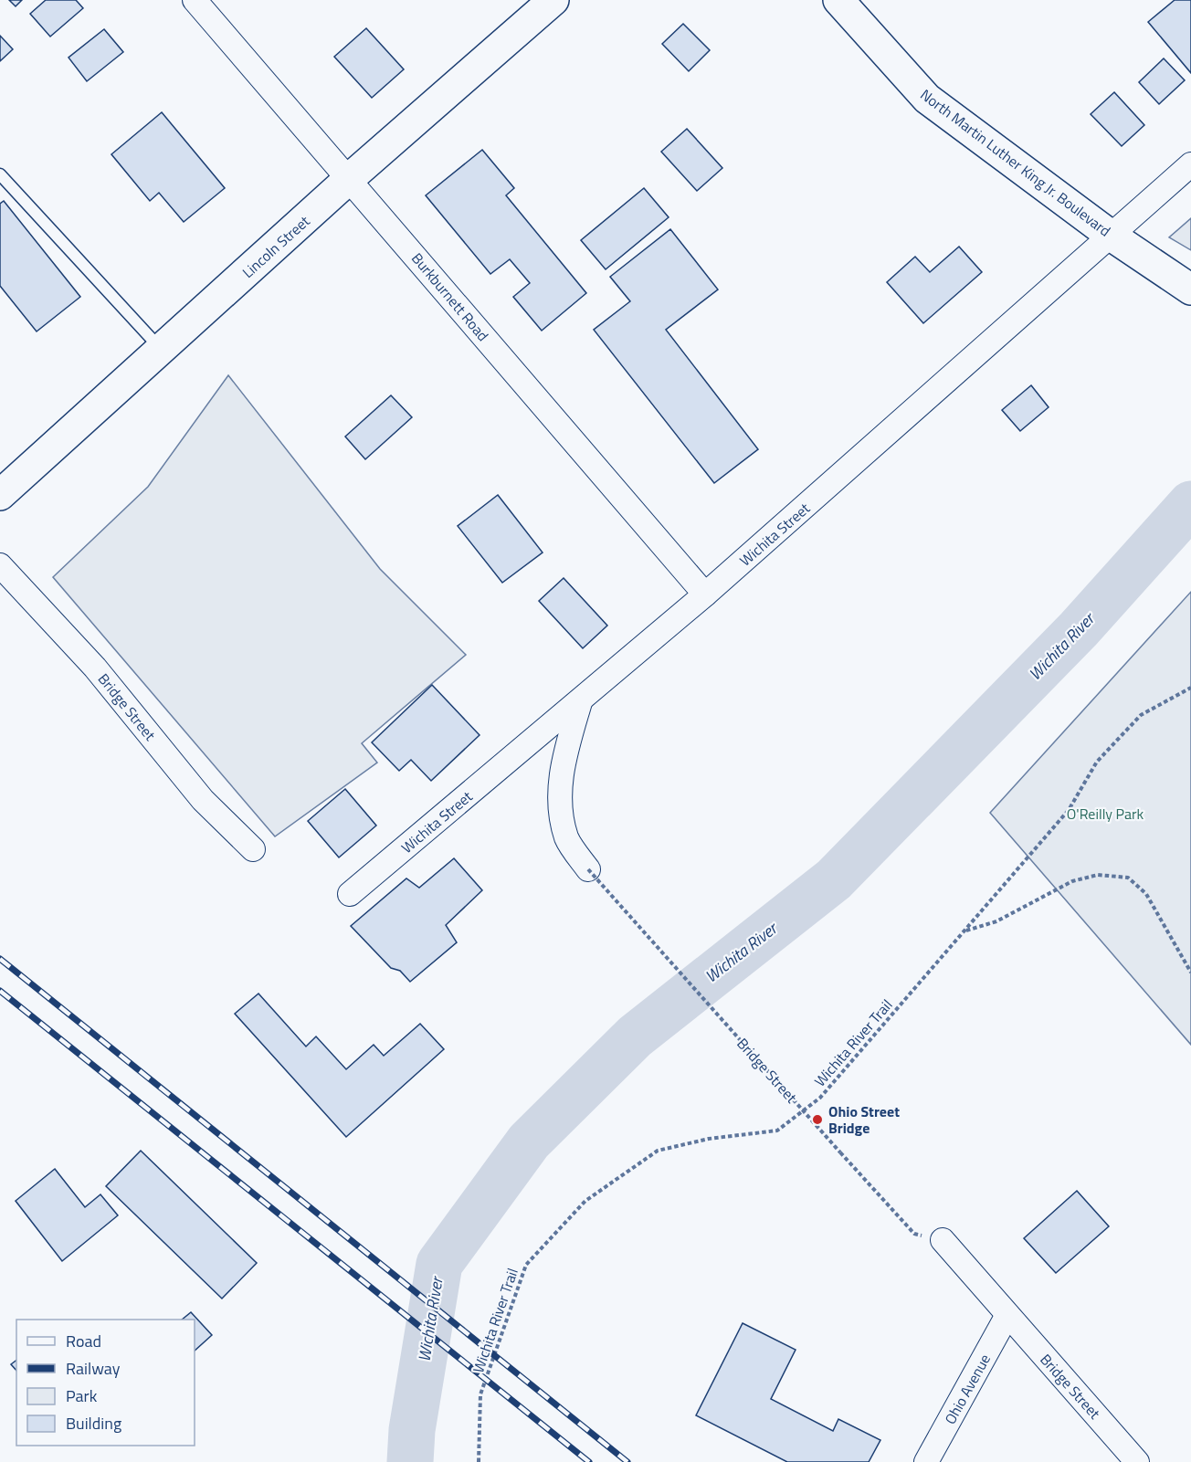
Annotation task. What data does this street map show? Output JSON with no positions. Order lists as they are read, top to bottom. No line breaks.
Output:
{"streets":{"main road":["North Martin Luther King Jr. Boulevard","Lincoln Street"],"street":["Burkburnett Road","Wichita Street","Bridge Street","Ohio Avenue"],"path":["Wichita River Trail"]},"crossings":[["North Martin Luther King Jr. Boulevard","Wichita Street"],["Lincoln Street","Burkburnett Road"],["Burkburnett Road","Wichita Street"],["Bridge Street","Ohio Avenue"]],"water":["Wichita River"],"parks":["O'Reilly Park"],"places":["Ohio Street Bridge"],"legend":["Road","Railway","Park","Building"]}
